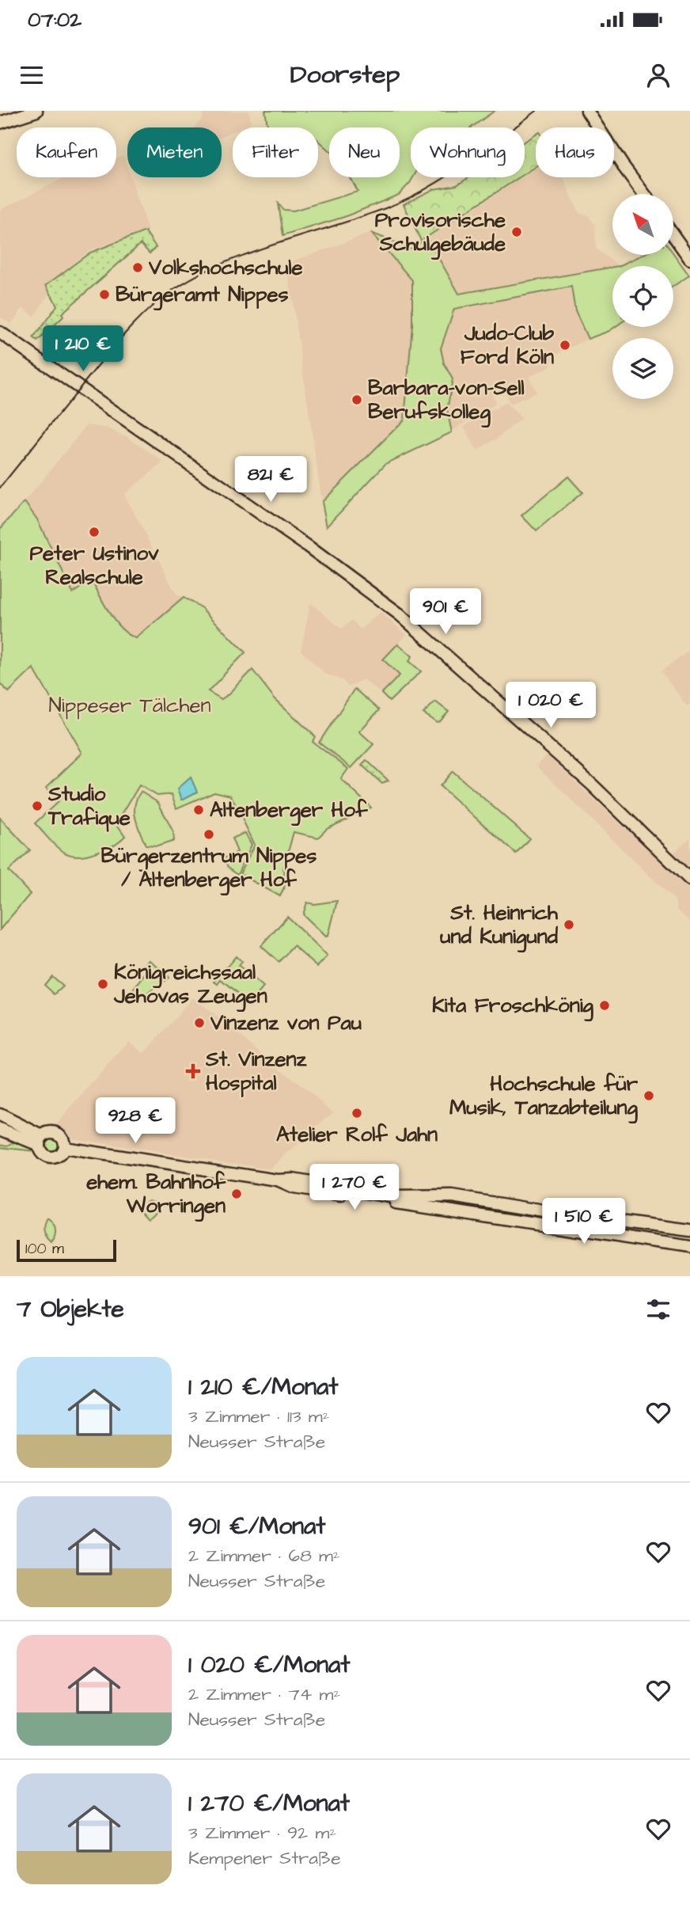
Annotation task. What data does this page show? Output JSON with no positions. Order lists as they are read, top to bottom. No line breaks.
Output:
{"parks":["Nippeser Tälchen"],"places":{"other":["Provisorische Schulgebäude","Volkshochschule","Bürgeramt Nippes","Judo-Club Ford Köln","Barbara-von-Sell Berufskolleg","Peter Ustinov Realschule","Studio Trafique","Altenberger Hof","Bürgerzentrum Nippes / Altenberger Hof","St. Heinrich und Kunigund","Königreichssaal Jehovas Zeugen","Kita Froschkönig","Vinzenz von Pau","Hochschule für Musik, Tanzabteilung","Atelier Rolf Jahn","ehem. Bahnhof Worringen"],"health":["St. Vinzenz Hospital"]},"scale_bar":"100 m","north":"top left","page":{"status":"07:02","header":"Doorstep","chip":["Kaufen","Mieten","Filter","Neu","Wohnung","Haus"],"price":["1 210 €","821 €","901 €","1 020 €","928 €","1 270 €","1 510 €"],"scale":"100 m","heading":"7 Objekte","list":[{"name":"1 210 €/Monat","note":"3 Zimmer · 113 m² · Neusser Straße"},{"name":"901 €/Monat","note":"2 Zimmer · 68 m² · Neusser Straße"},{"name":"1 020 €/Monat","note":"2 Zimmer · 74 m² · Neusser Straße"},{"name":"1 270 €/Monat","note":"3 Zimmer · 92 m² · Kempener Straße"}]}}
